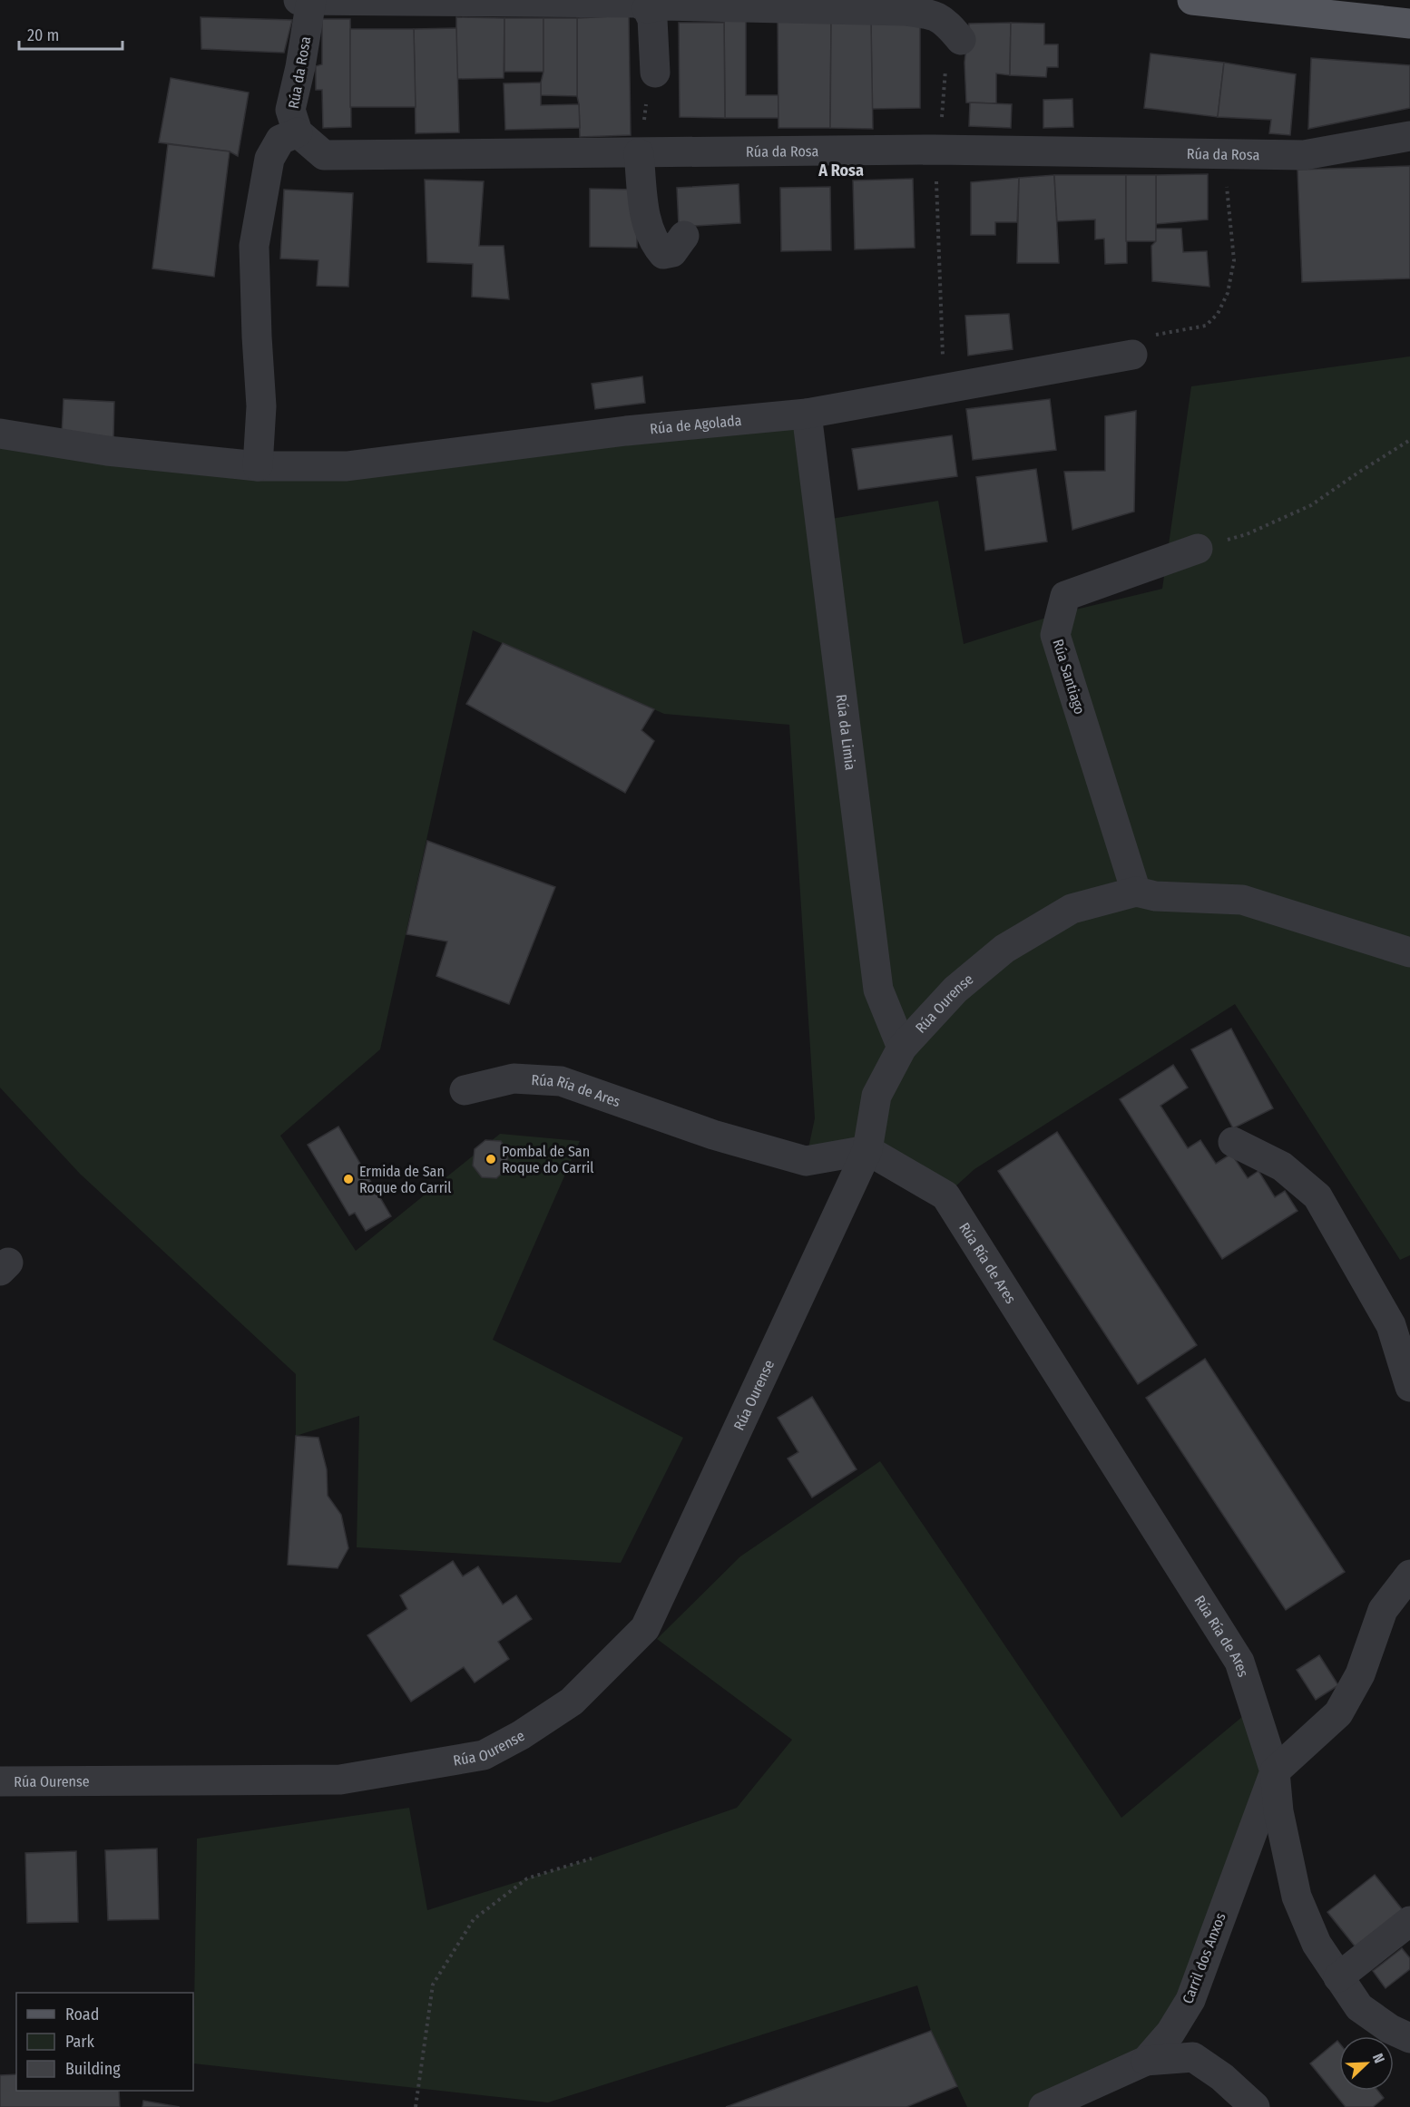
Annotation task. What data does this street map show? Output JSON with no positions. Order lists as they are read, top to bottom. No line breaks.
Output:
{"streets":{"street":["Rúa da Rosa","Rúa de Agolada","Rúa Santiago","Rúa da Limia","Rúa Ourense","Rúa Ría de Ares","Carril dos Anxos"]},"crossings":[["Rúa de Agolada","Rúa da Limia"],["Rúa Santiago","Rúa Ourense"],["Rúa da Limia","Rúa Ourense"],["Rúa Ourense","Rúa Ría de Ares"],["Rúa Ría de Ares","Carril dos Anxos"]],"districts":["A Rosa"],"places":["Pombal de San Roque do Carril","Ermida de San Roque do Carril"],"legend":["Road","Park","Building"],"scale_bar":"20 m","north":"top right"}
